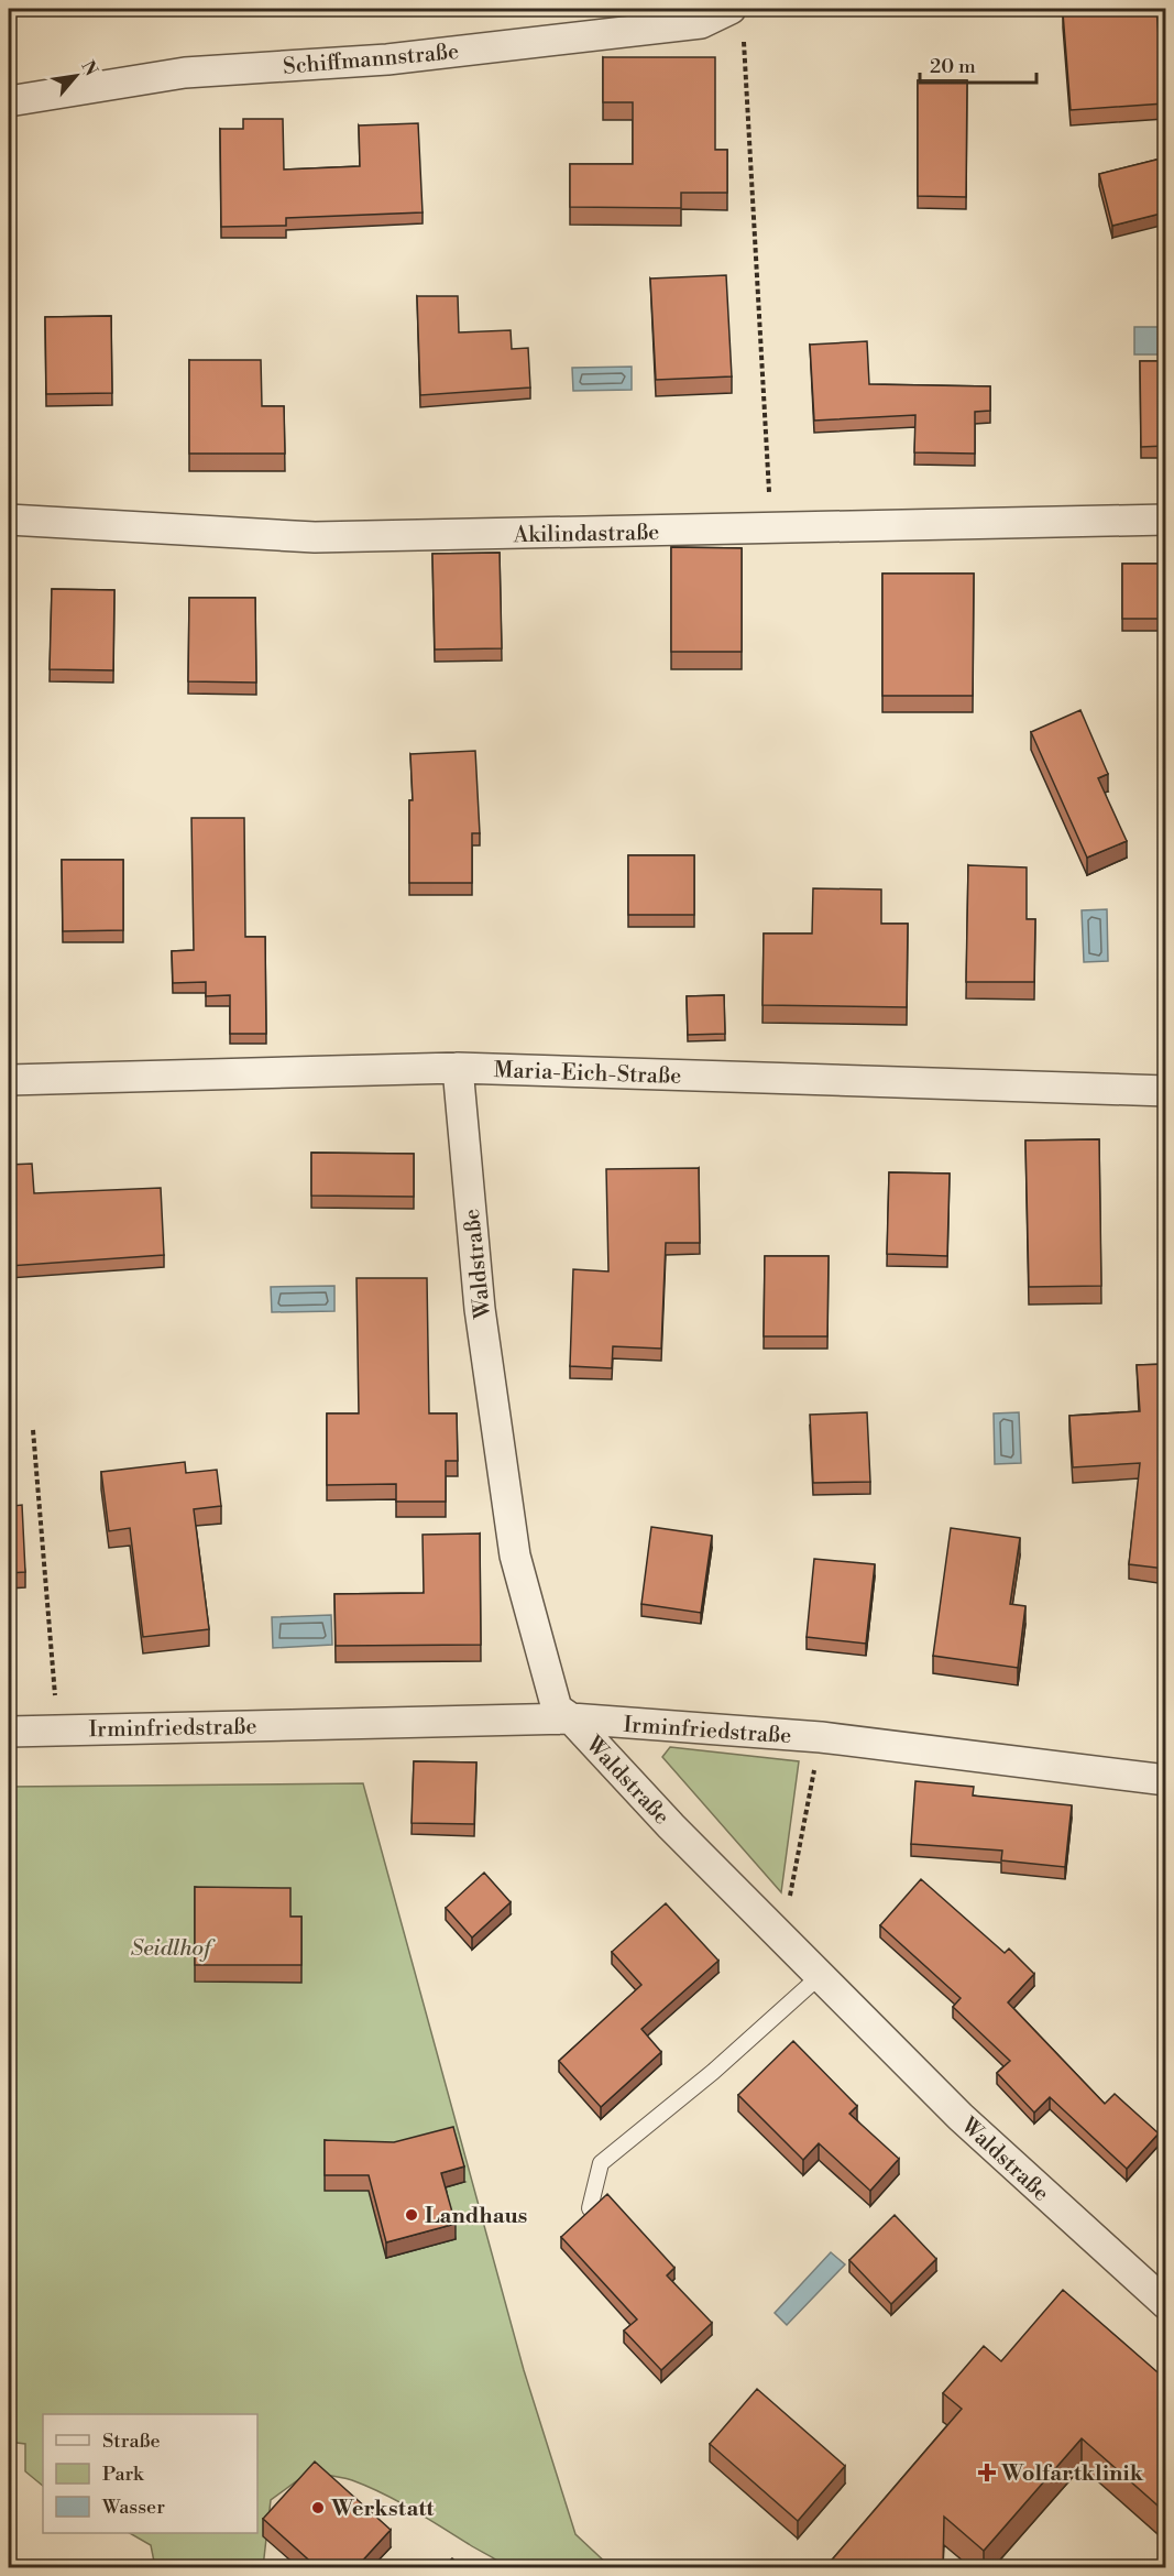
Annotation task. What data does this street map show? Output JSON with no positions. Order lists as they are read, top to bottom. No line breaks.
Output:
{"streets":{"street":["Schiffmannstraße","Akilindastraße","Maria-Eich-Straße","Waldstraße","Irminfriedstraße"]},"crossings":[["Maria-Eich-Straße","Waldstraße"],["Waldstraße","Irminfriedstraße"]],"parks":["Seidlhof"],"places":{"other":["Landhaus","Werkstatt"],"health":["Wolfartklinik"]},"legend":["Straße","Park","Wasser"],"scale_bar":"20 m","north":"top right"}
